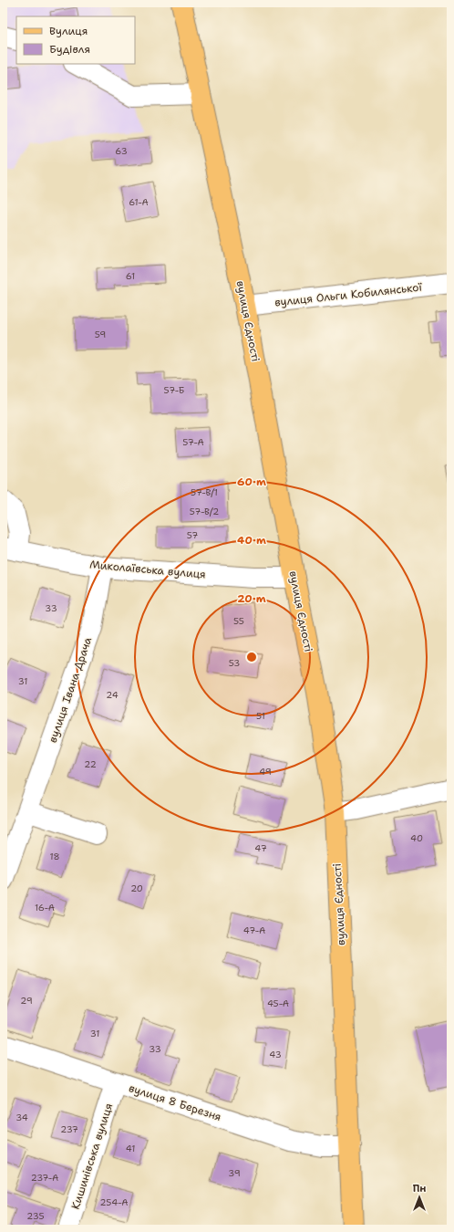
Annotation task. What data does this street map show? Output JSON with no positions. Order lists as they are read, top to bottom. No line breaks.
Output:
{"streets":{"main road":["вулиця Єдності"],"street":["вулиця Ольги Кобилянської","Миколаївська вулиця","вулиця Івана Драча","вулиця 8 Березня","Кишинівська вулиця"]},"crossings":[["вулиця Ольги Кобилянської","вулиця Єдності"],["вулиця Єдності","Миколаївська вулиця"],["вулиця Єдності","вулиця 8 Березня"],["Миколаївська вулиця","вулиця Івана Драча"],["вулиця 8 Березня","Кишинівська вулиця"]],"house_numbers":["63","61-А","61","59","57-Б","57-А","57-В/1","57-В/2","57","33","55","53","31","24","51","22","49","40","47","18","20","16-А","47-А","29","45-А","31","33","43","34","237","41","39","237-А","254-А","235"],"legend":["Вулиця","Будівля"],"north":"top","rings":["60 m","40 m","20 m"]}
